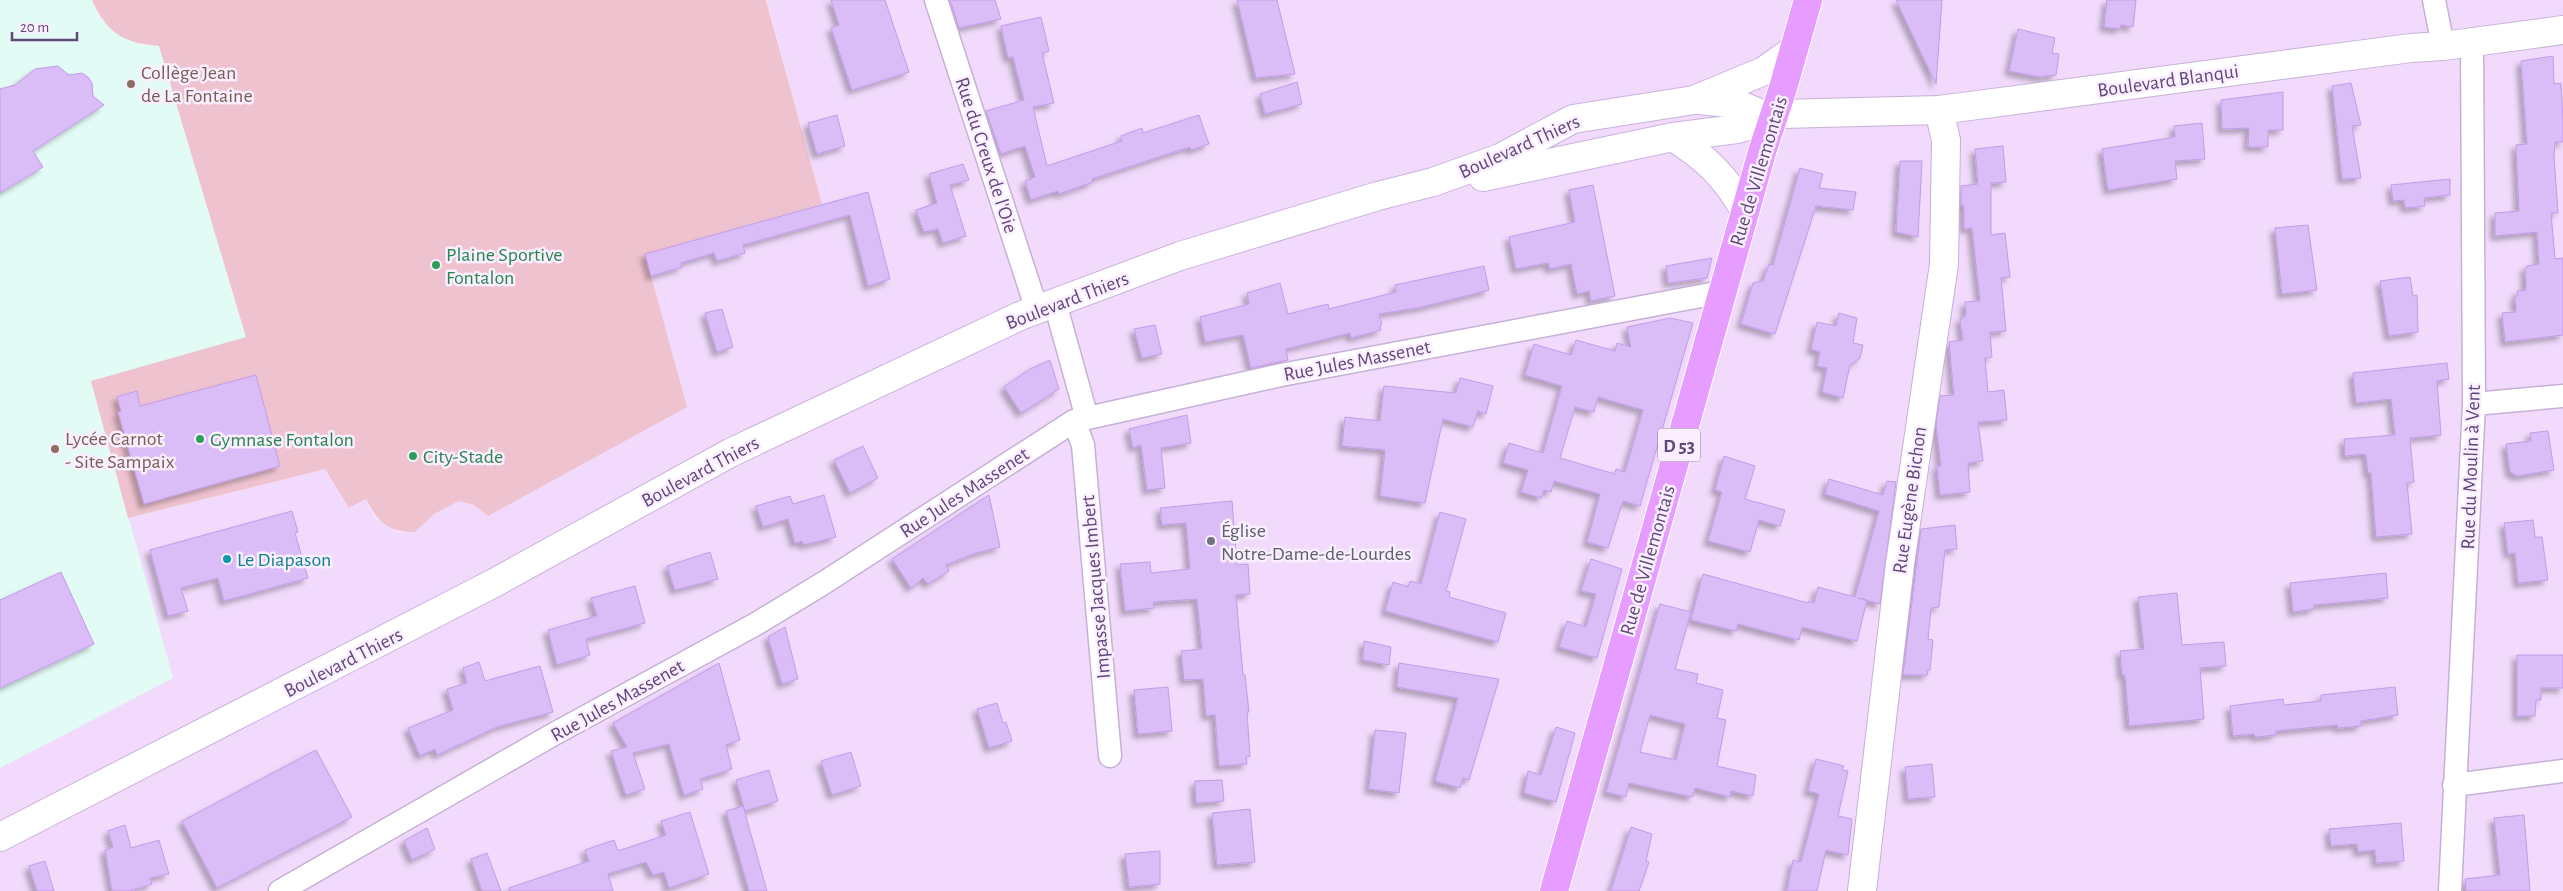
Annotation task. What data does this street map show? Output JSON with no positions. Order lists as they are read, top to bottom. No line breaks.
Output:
{"streets":{"main road":["Boulevard Blanqui","Boulevard Thiers","Rue de Villemontais","D 53","Rue Eugène Bichon"],"street":["Rue du Creux de l'Oie","Rue Jules Massenet","Rue du Moulin à Vent","Impasse Jacques Imbert"]},"crossings":[["Boulevard Blanqui","Boulevard Thiers"],["Boulevard Blanqui","Rue de Villemontais"],["Boulevard Blanqui","Rue du Moulin à Vent"],["Boulevard Blanqui","Rue Eugène Bichon"],["Boulevard Thiers","Rue du Creux de l'Oie"],["Boulevard Thiers","Rue de Villemontais"],["Rue du Creux de l'Oie","Rue Jules Massenet"],["Rue du Creux de l'Oie","Impasse Jacques Imbert"],["Rue de Villemontais","Rue Jules Massenet"],["Rue Jules Massenet","Impasse Jacques Imbert"]],"places":["Collège Jean de La Fontaine","Plaine Sportive Fontalon","Gymnase Fontalon","Lycée Carnot - Site Sampaix","City-Stade","Église Notre-Dame-de-Lourdes","Le Diapason"],"scale_bar":"20 m"}
